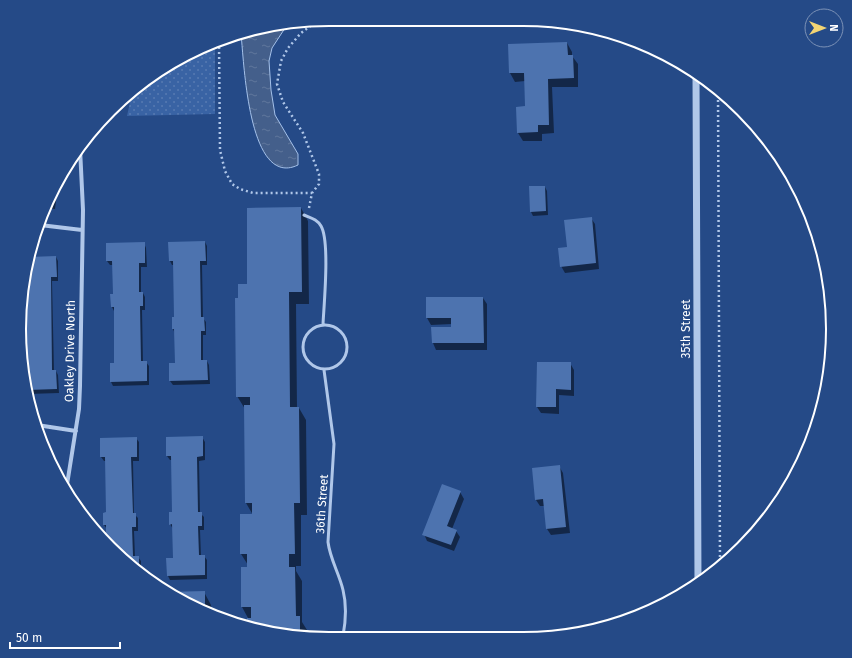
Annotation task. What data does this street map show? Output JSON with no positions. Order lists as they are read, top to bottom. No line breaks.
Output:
{"streets":{"street":["35th Street","Oakley Drive North"],"lane":["36th Street"]},"scale_bar":"50 m","north":"right"}
